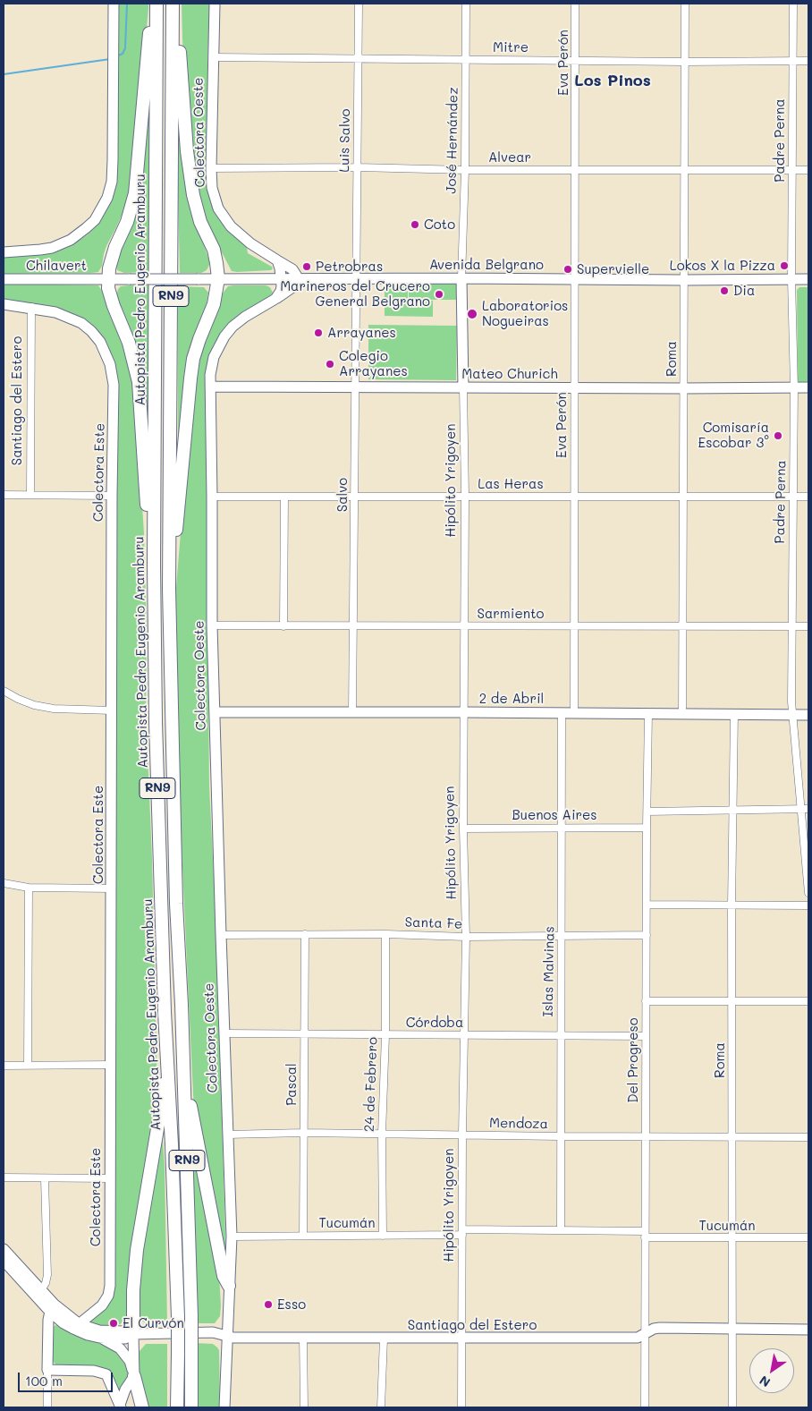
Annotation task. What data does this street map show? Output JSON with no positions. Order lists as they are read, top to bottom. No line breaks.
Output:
{"streets":{"highway":["Autopista Pedro Eugenio Aramburu","RN9"],"street":["Mitre","Eva Perón","Colectora Oeste","Luis Salvo","José Hernández","Padre Perna","Alvear","Avenida Belgrano","Chilavert","Roma","Mateo Churich","Santiago del Estero","Colectora Este","Hipólito Yrigoyen","Las Heras","Salvo","Sarmiento","2 de Abril","Buenos Aires","Santa Fe","Islas Malvinas","Córdoba","Del Progreso","Pascal","24 de Febrero","Mendoza","Tucumán"]},"crossings":[["Mitre","Eva Perón"],["Mitre","Colectora Oeste"],["Mitre","Luis Salvo"],["Mitre","José Hernández"],["Mitre","Padre Perna"],["Mitre","Roma"],["Eva Perón","Alvear"],["Eva Perón","Avenida Belgrano"],["Eva Perón","Mateo Churich"],["Eva Perón","Las Heras"],["Eva Perón","Sarmiento"],["Eva Perón","2 de Abril"],["Colectora Oeste","Alvear"],["Colectora Oeste","Avenida Belgrano"],["Colectora Oeste","Mateo Churich"],["Colectora Oeste","Santiago del Estero"],["Colectora Oeste","Las Heras"],["Colectora Oeste","Sarmiento"],["Colectora Oeste","2 de Abril"],["Colectora Oeste","Santa Fe"],["Colectora Oeste","Córdoba"],["Colectora Oeste","Mendoza"],["Colectora Oeste","Tucumán"],["Luis Salvo","Alvear"],["Luis Salvo","Avenida Belgrano"],["Luis Salvo","Salvo"],["José Hernández","Alvear"],["José Hernández","Avenida Belgrano"],["José Hernández","Hipólito Yrigoyen"],["Padre Perna","Alvear"],["Padre Perna","Avenida Belgrano"],["Padre Perna","Mateo Churich"],["Padre Perna","Las Heras"],["Padre Perna","Sarmiento"],["Padre Perna","2 de Abril"],["Alvear","Roma"],["Avenida Belgrano","Chilavert"],["Avenida Belgrano","Roma"],["Avenida Belgrano","Hipólito Yrigoyen"],["Avenida Belgrano","Salvo"],["Roma","Mateo Churich"],["Roma","Santiago del Estero"],["Roma","Las Heras"],["Roma","Sarmiento"],["Roma","2 de Abril"],["Roma","Mendoza"],["Roma","Tucumán"],["Mateo Churich","Hipólito Yrigoyen"],["Mateo Churich","Salvo"],["Santiago del Estero","Colectora Este"],["Santiago del Estero","Hipólito Yrigoyen"],["Santiago del Estero","Del Progreso"],["Hipólito Yrigoyen","Las Heras"],["Hipólito Yrigoyen","Sarmiento"],["Hipólito Yrigoyen","2 de Abril"],["Hipólito Yrigoyen","Buenos Aires"],["Hipólito Yrigoyen","Santa Fe"],["Hipólito Yrigoyen","Córdoba"],["Hipólito Yrigoyen","Mendoza"],["Hipólito Yrigoyen","Tucumán"],["Las Heras","Salvo"],["Salvo","Sarmiento"],["Salvo","2 de Abril"],["2 de Abril","Islas Malvinas"],["2 de Abril","Del Progreso"],["Buenos Aires","Islas Malvinas"],["Buenos Aires","Del Progreso"],["Santa Fe","Islas Malvinas"],["Santa Fe","Del Progreso"],["Santa Fe","Pascal"],["Santa Fe","24 de Febrero"],["Islas Malvinas","Córdoba"],["Islas Malvinas","Mendoza"],["Islas Malvinas","Tucumán"],["Córdoba","Del Progreso"],["Córdoba","Pascal"],["Córdoba","24 de Febrero"],["Del Progreso","Mendoza"],["Del Progreso","Tucumán"],["Pascal","Mendoza"],["Pascal","Tucumán"],["24 de Febrero","Mendoza"],["24 de Febrero","Tucumán"]],"districts":["Los Pinos"],"places":["Coto","Lokos X la Pizza","Petrobras","Supervielle","Dia","Marineros del Crucero General Belgrano","Laboratorios Nogueiras","Arrayanes","Colegio Arrayanes","Comisaría Escobar 3°","Esso","El Curvón"],"scale_bar":"100 m","north":"bottom left"}
